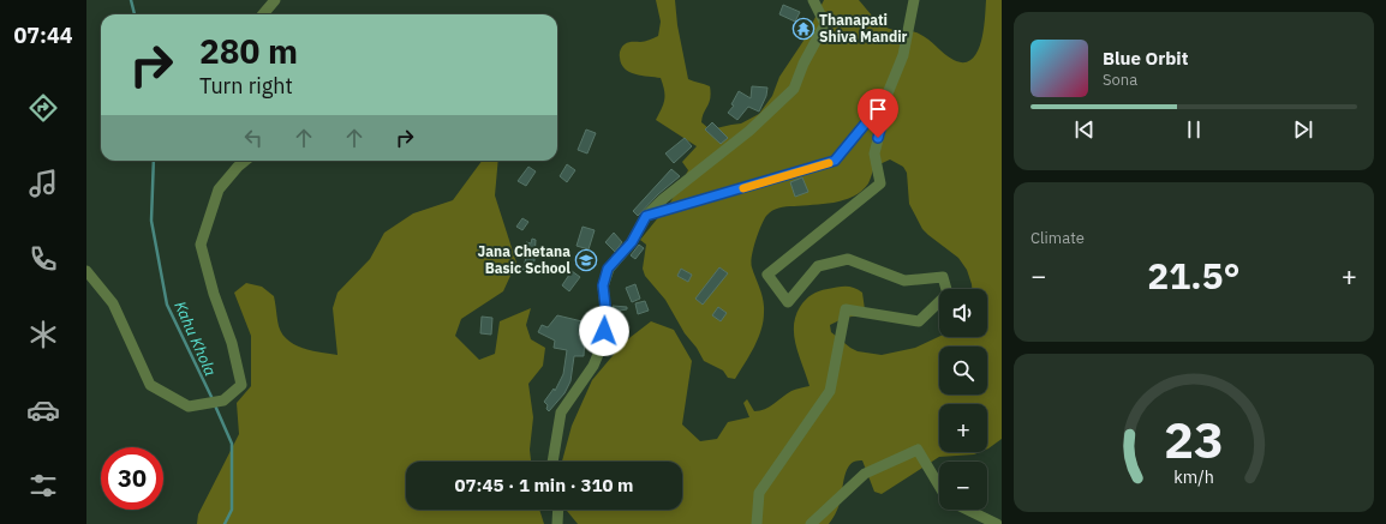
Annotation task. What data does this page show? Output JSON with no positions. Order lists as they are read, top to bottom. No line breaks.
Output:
{"water":["Kahu Khola"],"places":{"temple":["Thanapati Shiva Mandir"],"school or university":["Jana Chetana Basic School"]},"page":{"tabs":"07:44","turn":["280 m","Turn right"],"song":["Blue Orbit","Sona"],"tile":"Climate","heat":["−","21.5°","+"],"map_buttons":["+","−"],"limit":"30","trip":"07:45 · 1 min · 310 m","gauge":["23","km/h"]}}
